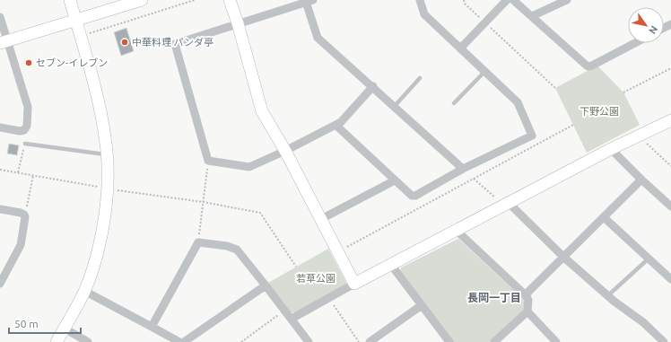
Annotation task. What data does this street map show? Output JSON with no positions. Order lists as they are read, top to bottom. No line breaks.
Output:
{"districts":["長岡一丁目"],"parks":["下野公園","若草公園"],"places":["中華料理 パンダ亭","セブン-イレブン"],"scale_bar":"50 m","north":"bottom right"}
